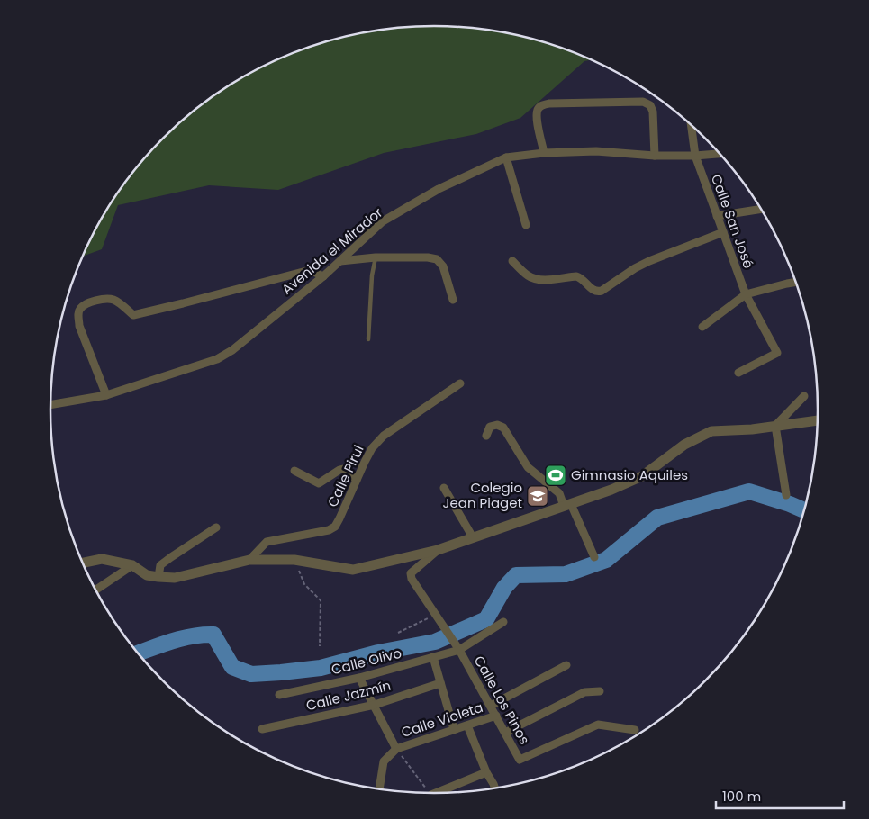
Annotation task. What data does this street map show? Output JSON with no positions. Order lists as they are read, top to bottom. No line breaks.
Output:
{"streets":{"street":["Calle San José","Avenida el Mirador","Calle Pirul","Calle Olivo","Calle Jazmín","Calle Los Pinos","Calle Violeta"]},"crossings":[["Calle San José","Avenida el Mirador"],["Calle Olivo","Calle Los Pinos"],["Calle Los Pinos","Calle Violeta"]],"places":{"sports":["Gimnasio Aquiles"],"school or university":["Colegio Jean Piaget"]},"scale_bar":"100 m"}
